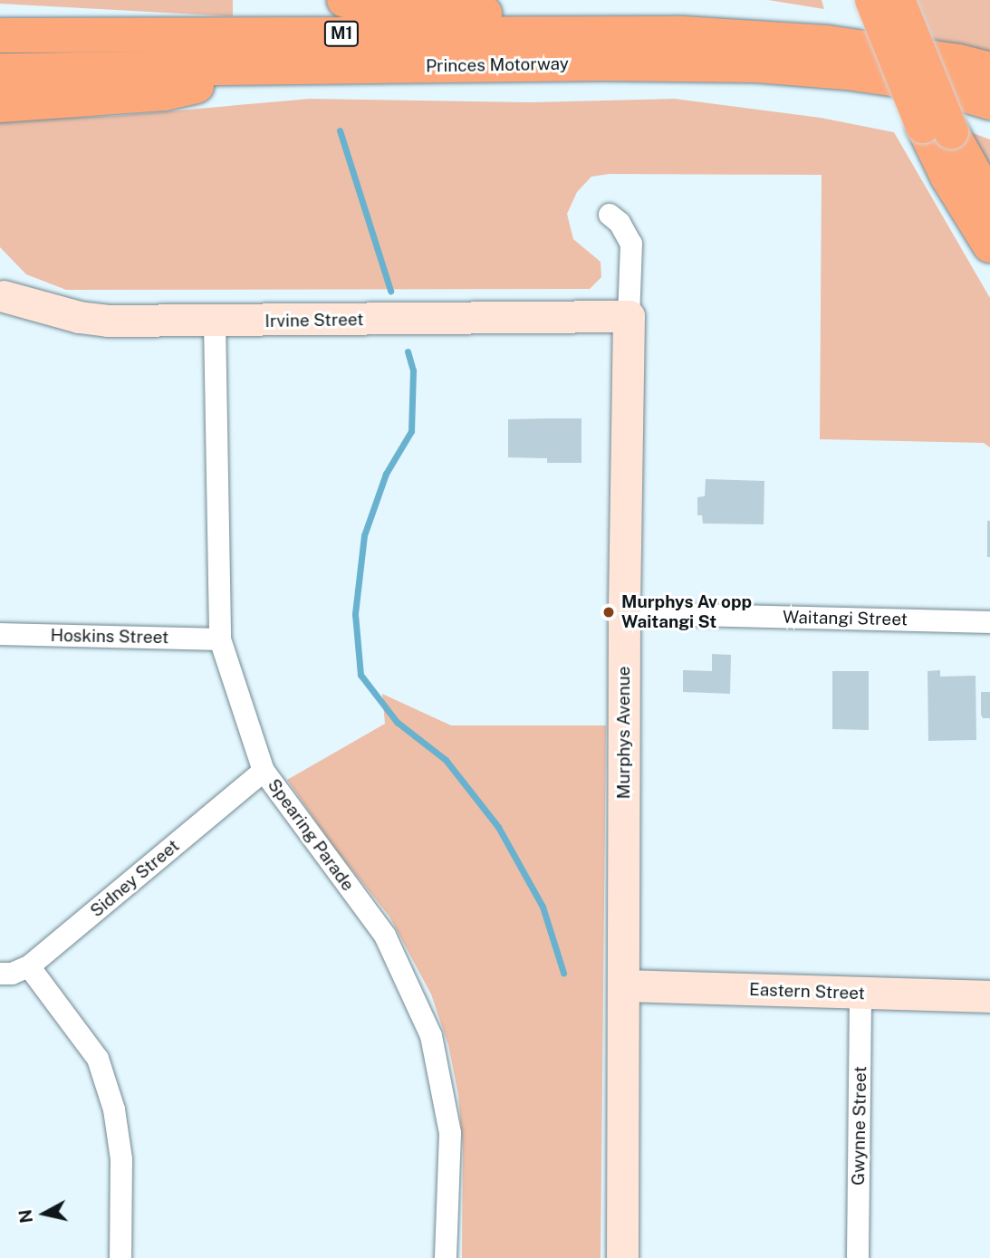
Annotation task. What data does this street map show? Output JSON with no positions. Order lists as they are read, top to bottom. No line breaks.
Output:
{"streets":{"highway":["M1","Princes Motorway"],"street":["Irvine Street","Waitangi Street","Hoskins Street","Murphys Avenue","Spearing Parade","Sidney Street","Eastern Street","Gwynne Street"]},"crossings":[["Irvine Street","Murphys Avenue"],["Irvine Street","Spearing Parade"],["Waitangi Street","Murphys Avenue"],["Hoskins Street","Spearing Parade"],["Murphys Avenue","Eastern Street"],["Spearing Parade","Sidney Street"],["Eastern Street","Gwynne Street"]],"places":["Murphys Av opp Waitangi St"],"north":"left"}
